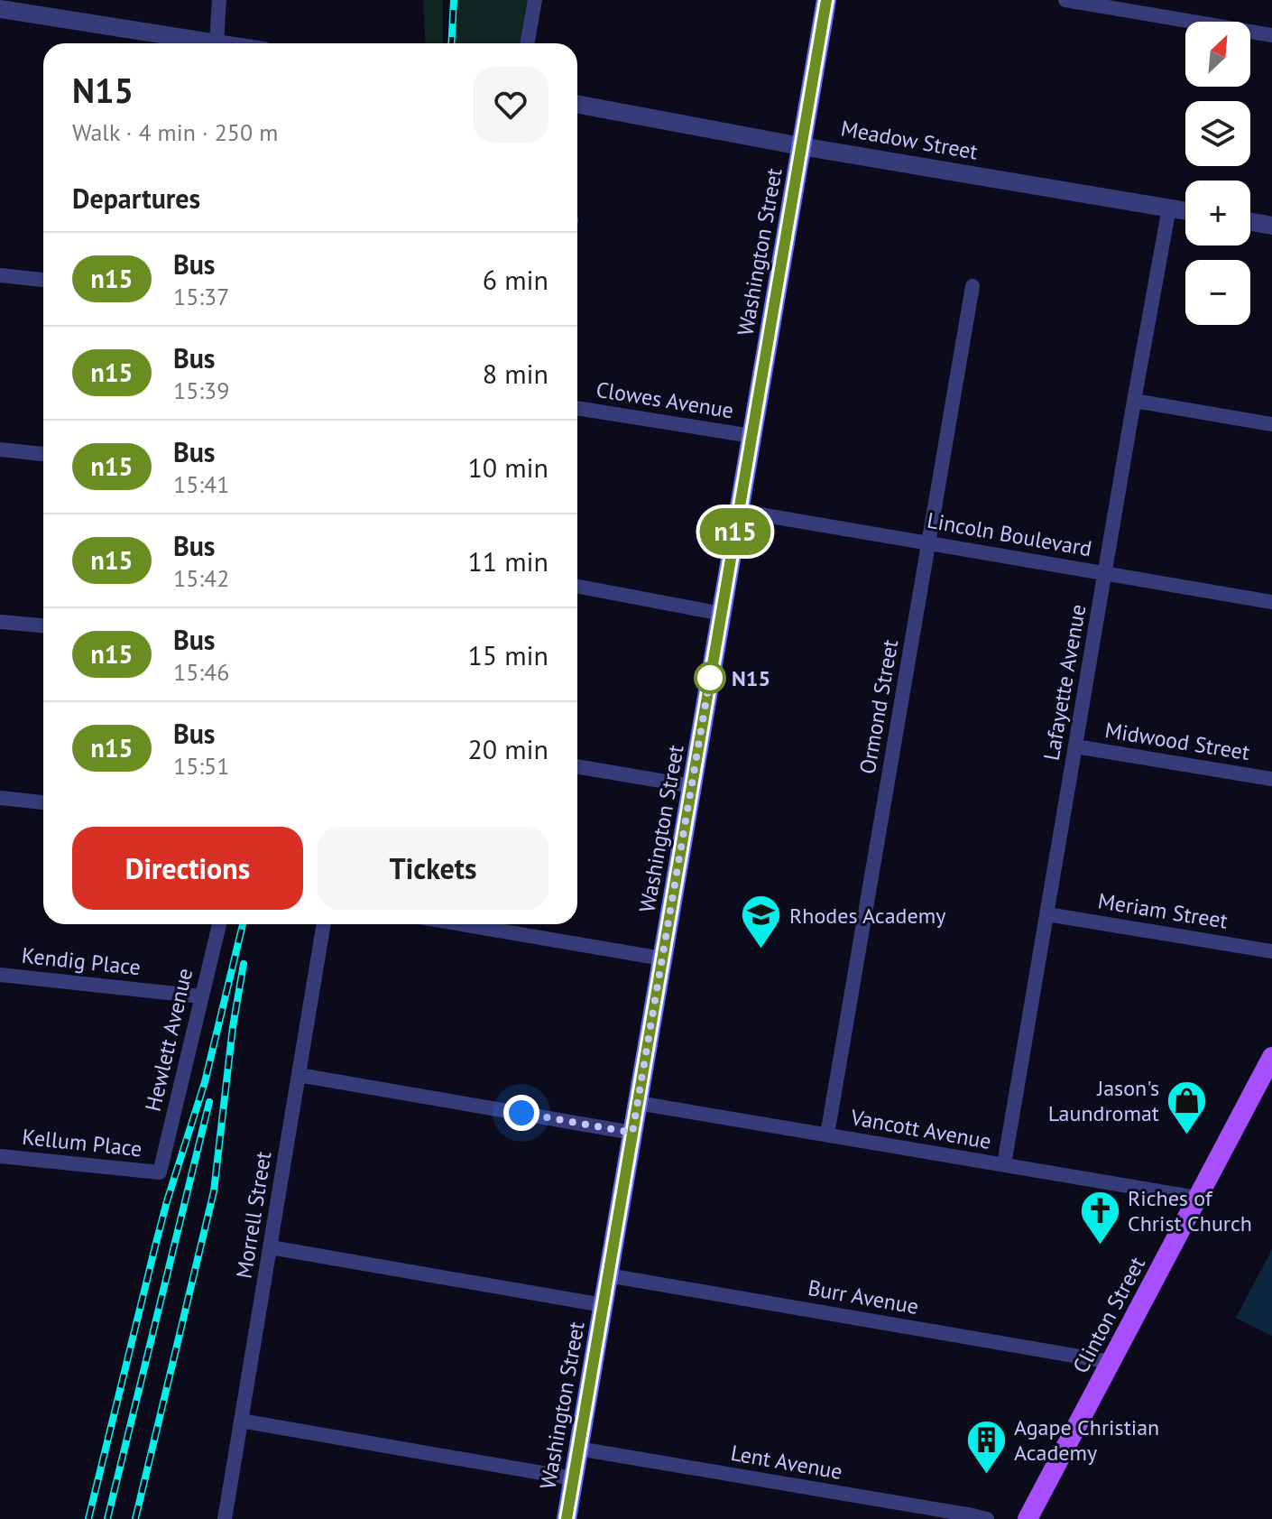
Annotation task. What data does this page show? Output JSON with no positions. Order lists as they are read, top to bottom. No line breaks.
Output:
{"streets":{"main road":["Washington Street","Clinton Street"],"street":["Meadow Street","Clowes Avenue","Lincoln Boulevard","Lafayette Avenue","Ormond Street","Midwood Street","Meriam Street","Kendig Place","Hewlett Avenue","Vancott Avenue","Kellum Place","Morrell Street","Burr Avenue","Lent Avenue"]},"crossings":[["Meadow Street","Washington Street"],["Meadow Street","Lafayette Avenue"],["Washington Street","Clowes Avenue"],["Washington Street","Lincoln Boulevard"],["Washington Street","Vancott Avenue"],["Washington Street","Burr Avenue"],["Washington Street","Lent Avenue"],["Lincoln Boulevard","Lafayette Avenue"],["Lincoln Boulevard","Ormond Street"],["Lafayette Avenue","Midwood Street"],["Lafayette Avenue","Meriam Street"],["Lafayette Avenue","Vancott Avenue"],["Ormond Street","Vancott Avenue"],["Kendig Place","Hewlett Avenue"],["Hewlett Avenue","Kellum Place"],["Vancott Avenue","Clinton Street"],["Burr Avenue","Clinton Street"]],"places":{"other":["N15"],"school or university":["Rhodes Academy"],"shop":["Jason's Laundromat"],"church":["Riches of Christ Church"],"building":["Agape Christian Academy"]},"lines":["bus line n15"],"north":"top right","page":{"on_map":"n15","map_buttons":["+","−"],"heading":[["N15","Walk · 4 min · 250 m"],"Departures"],"list":[{"mark":"n15","name":"Bus","note":"15:37","value":"6 min"},{"mark":"n15","name":"Bus","note":"15:39","value":"8 min"},{"mark":"n15","name":"Bus","note":"15:41","value":"10 min"},{"mark":"n15","name":"Bus","note":"15:42","value":"11 min"},{"mark":"n15","name":"Bus","note":"15:46","value":"15 min"},{"mark":"n15","name":"Bus","note":"15:51","value":"20 min"}],"buttons":["Directions","Tickets"]}}
